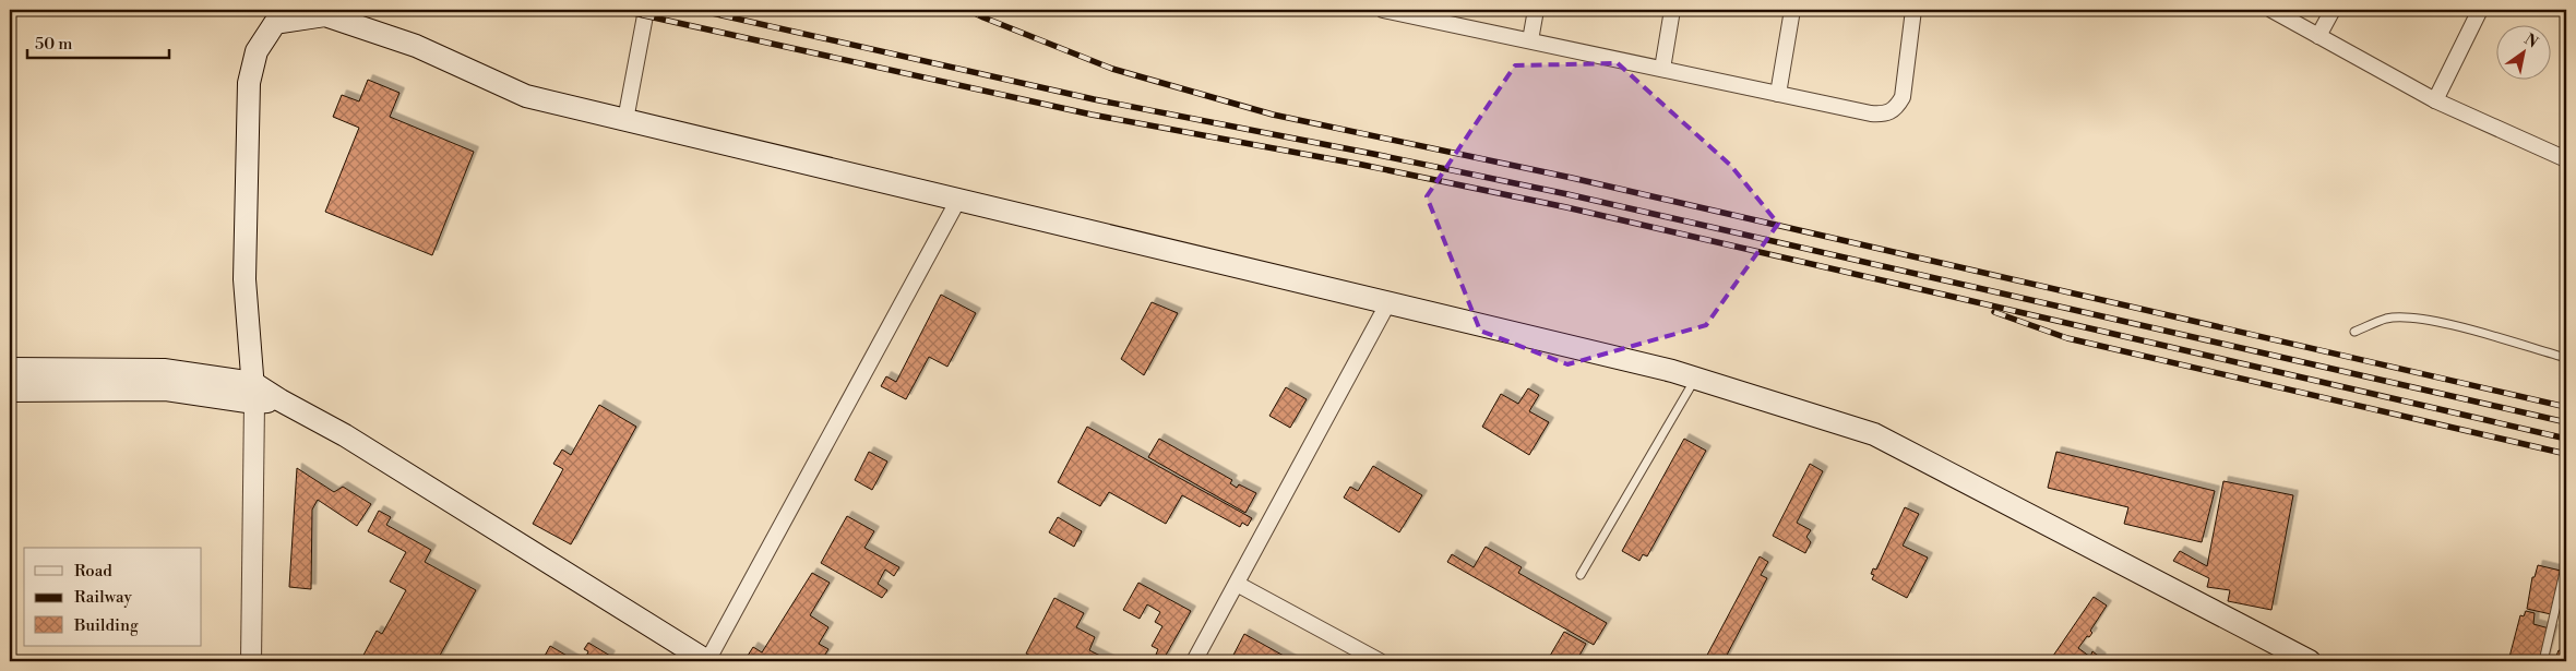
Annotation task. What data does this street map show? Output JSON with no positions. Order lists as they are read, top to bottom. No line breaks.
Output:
{"legend":["Road","Railway","Building"],"scale_bar":"50 m","north":"top right"}
